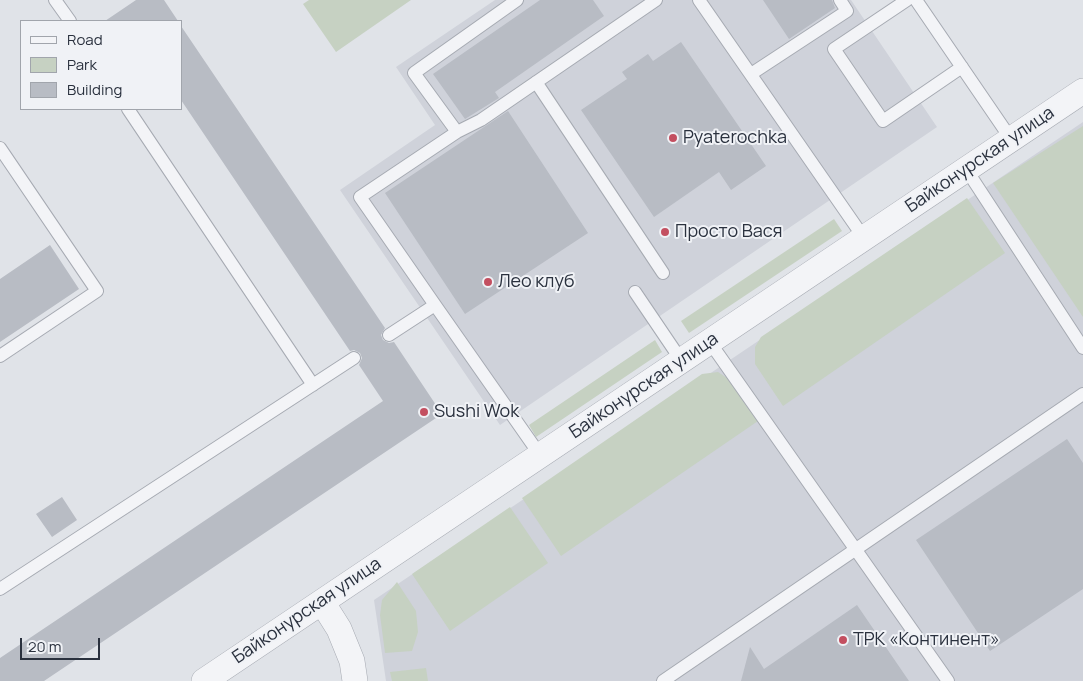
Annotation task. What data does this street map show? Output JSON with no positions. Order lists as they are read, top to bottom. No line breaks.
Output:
{"streets":{"street":["Байконурская улица"]},"places":["Pyaterochka","Просто Вася","Лео клуб","Sushi Wok","ТРК «Континент»"],"legend":["Road","Park","Building"],"scale_bar":"20 m"}
